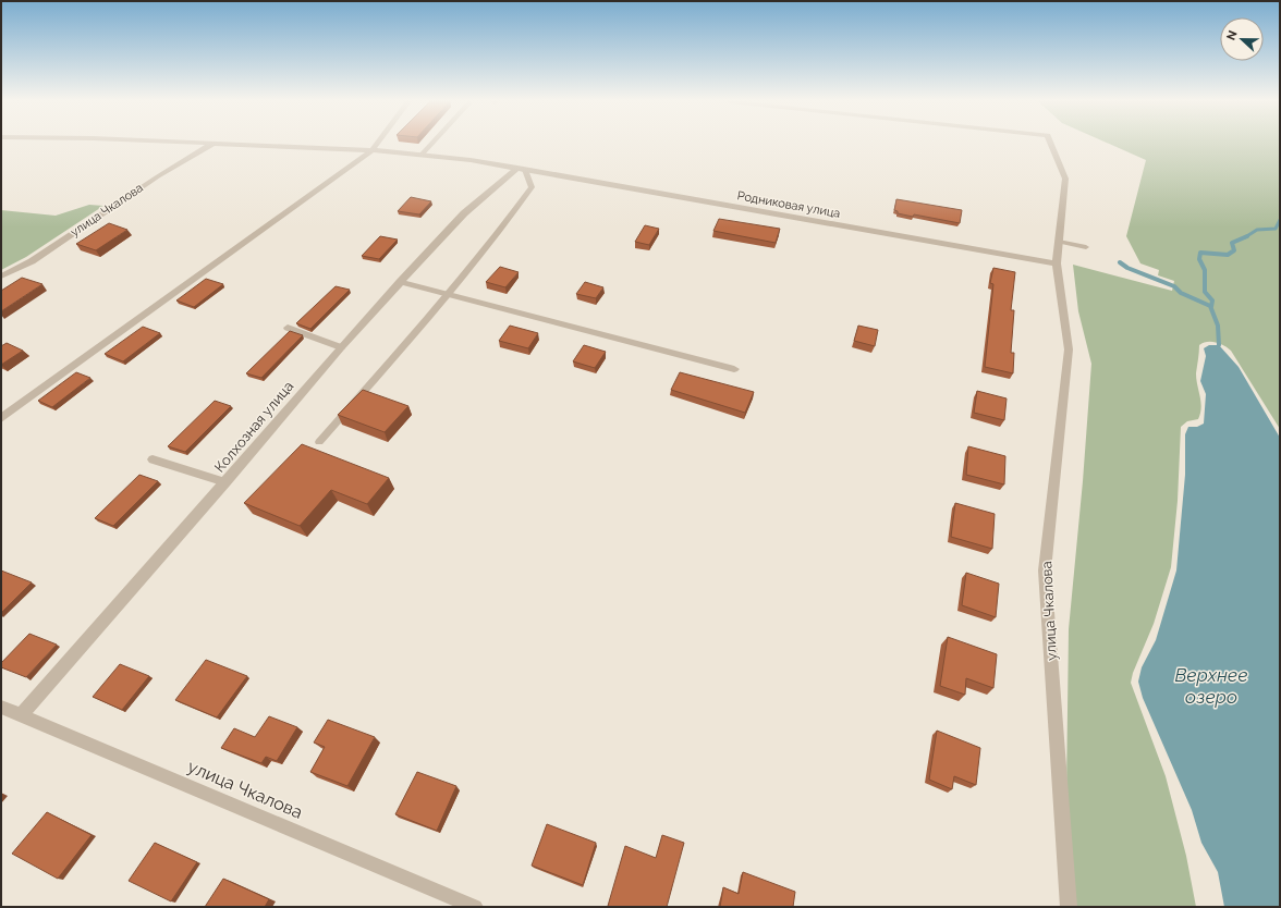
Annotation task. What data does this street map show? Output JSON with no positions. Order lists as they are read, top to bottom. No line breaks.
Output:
{"streets":{"street":["Родниковая улица","улица Чкалова","Колхозная улица"]},"crossings":[["Родниковая улица","улица Чкалова"],["Родниковая улица","Колхозная улица"],["улица Чкалова","Колхозная улица"]],"water":["Верхнее озеро"],"north":"left"}
